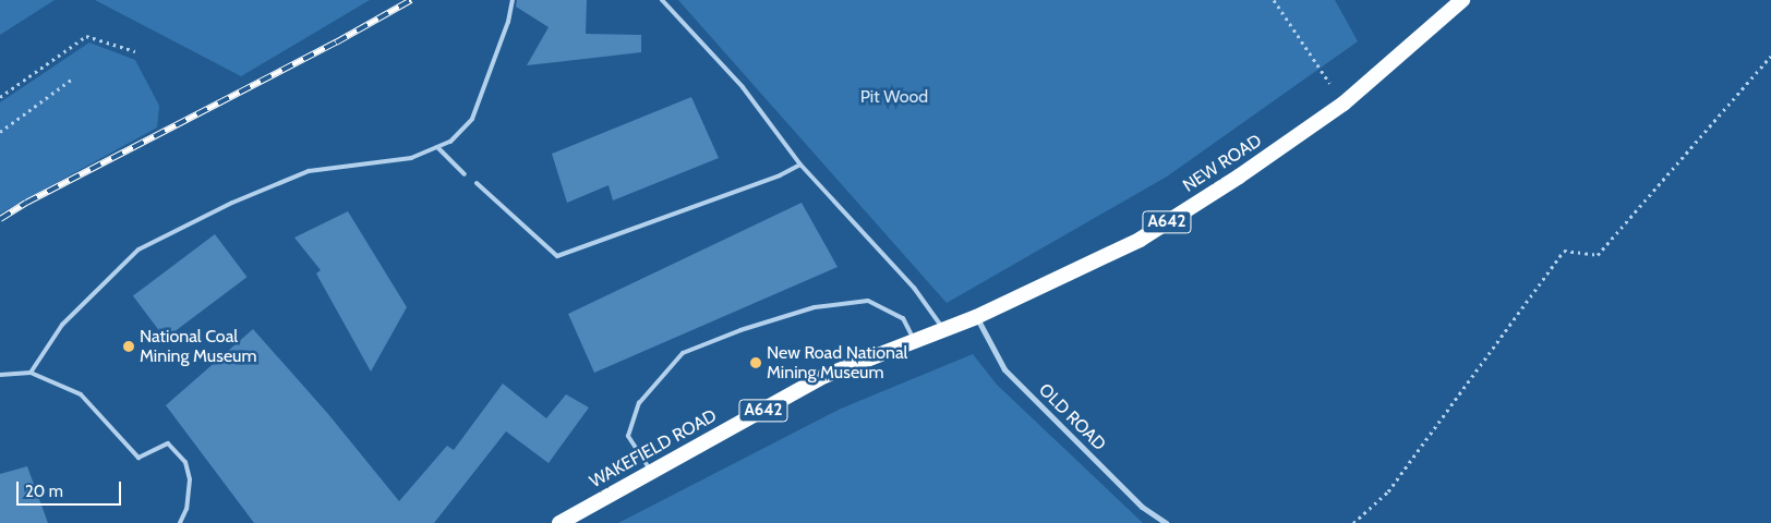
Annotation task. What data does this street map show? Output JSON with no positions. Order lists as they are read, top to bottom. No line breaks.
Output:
{"streets":{"highway":["NEW ROAD","A642","WAKEFIELD ROAD"],"street":["OLD ROAD"]},"crossings":[["NEW ROAD","OLD ROAD"],["NEW ROAD","WAKEFIELD ROAD"],["OLD ROAD","WAKEFIELD ROAD"]],"parks":["Pit Wood"],"places":["National Coal Mining Museum","New Road National Mining Museum"],"scale_bar":"20 m"}
